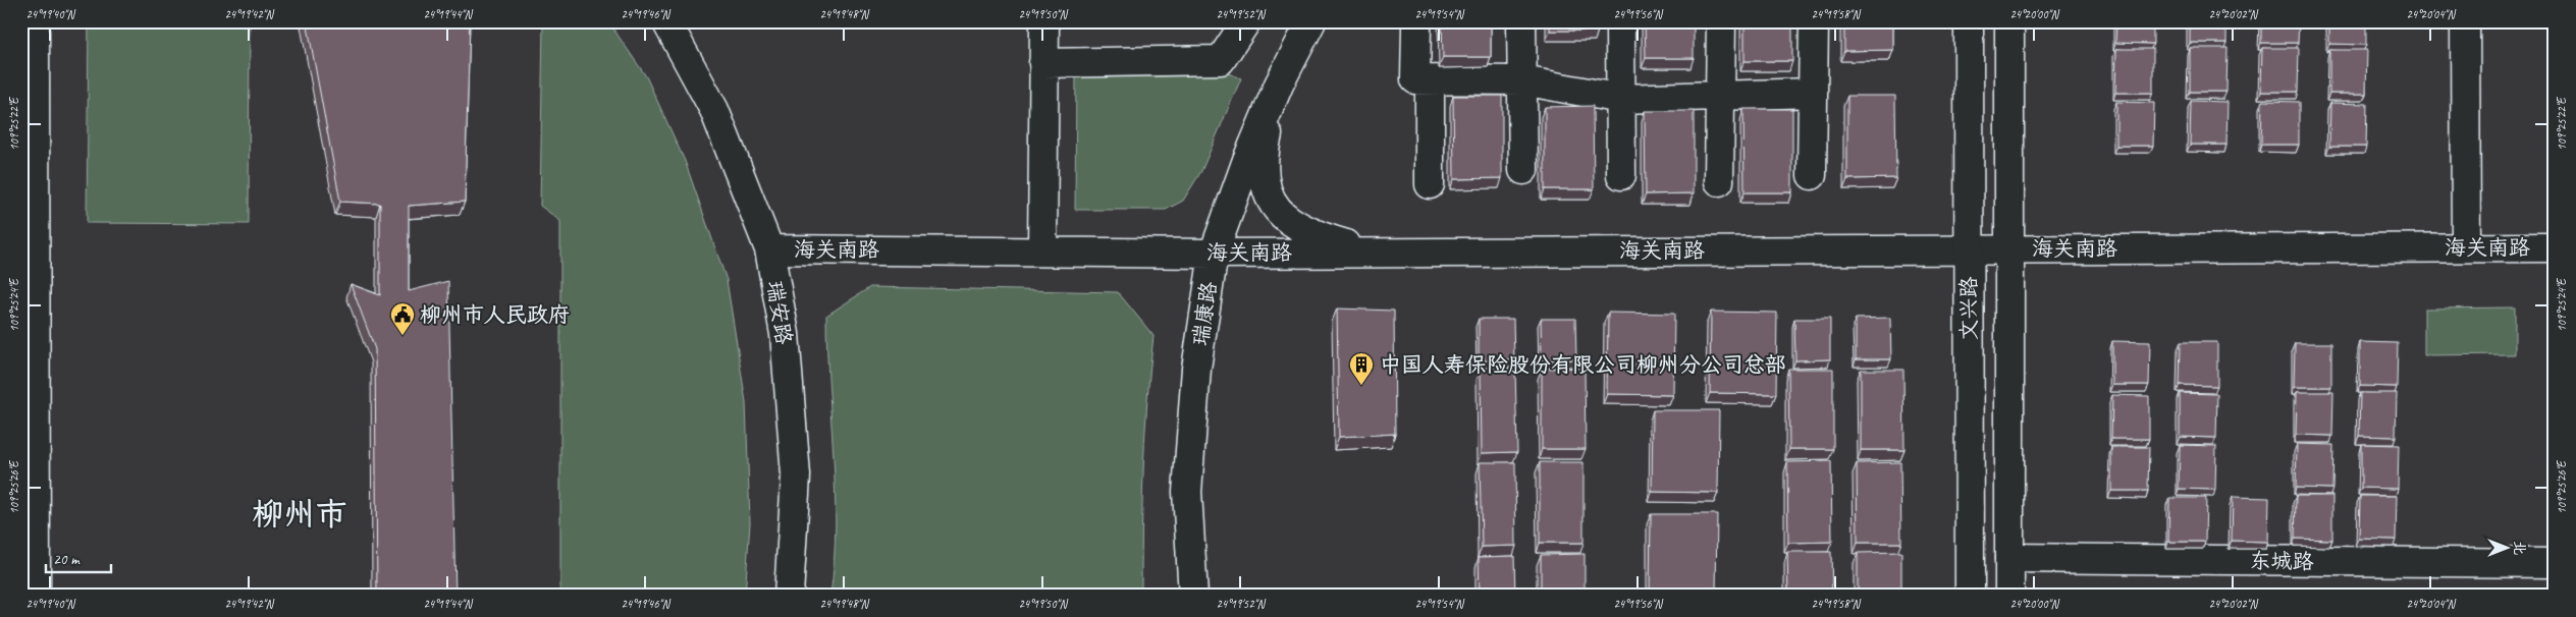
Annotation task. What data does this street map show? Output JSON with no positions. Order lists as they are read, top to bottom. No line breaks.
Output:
{"streets":{"street":["海关南路","文兴路","瑞安路","瑞康路","东城路"]},"crossings":[["海关南路","文兴路"],["海关南路","瑞安路"],["海关南路","瑞康路"],["文兴路","东城路"]],"districts":["柳州市"],"places":{"public building":["柳州市人民政府"],"building":["中国人寿保险股份有限公司柳州分公司总部"]},"scale_bar":"20 m","north":"right","coordinates":["24°19'40\"N","24°19'42\"N","24°19'44\"N","24°19'46\"N","24°19'48\"N","24°19'50\"N","24°19'52\"N","24°19'54\"N","24°19'56\"N","24°19'58\"N","24°20'00\"N","24°20'02\"N","24°20'04\"N","109°25'22\"E","109°25'24\"E","109°25'26\"E"]}
